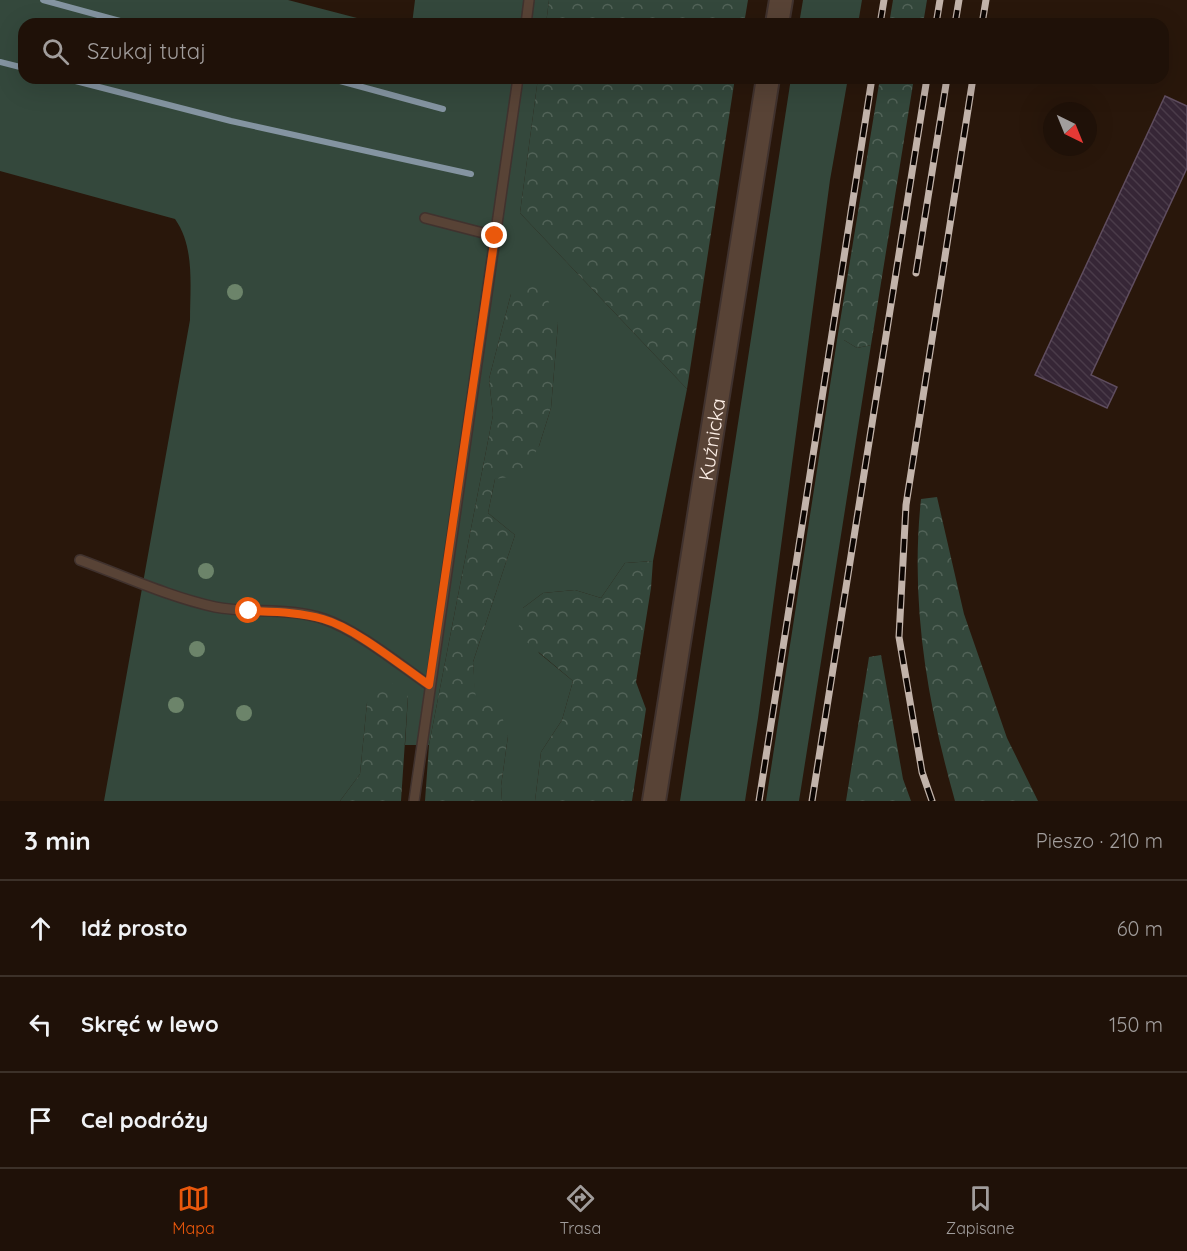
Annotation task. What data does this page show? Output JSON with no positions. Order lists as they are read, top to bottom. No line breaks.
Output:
{"streets":{"street":["Kuźnicka"]},"north":"bottom right","page":{"search":"Szukaj tutaj","heading":["3 min","Pieszo · 210 m"],"list":[["Idź prosto","60 m"],["Skręć w lewo","150 m"],"Cel podróży"],"nav":["Mapa","Trasa","Zapisane"]}}
